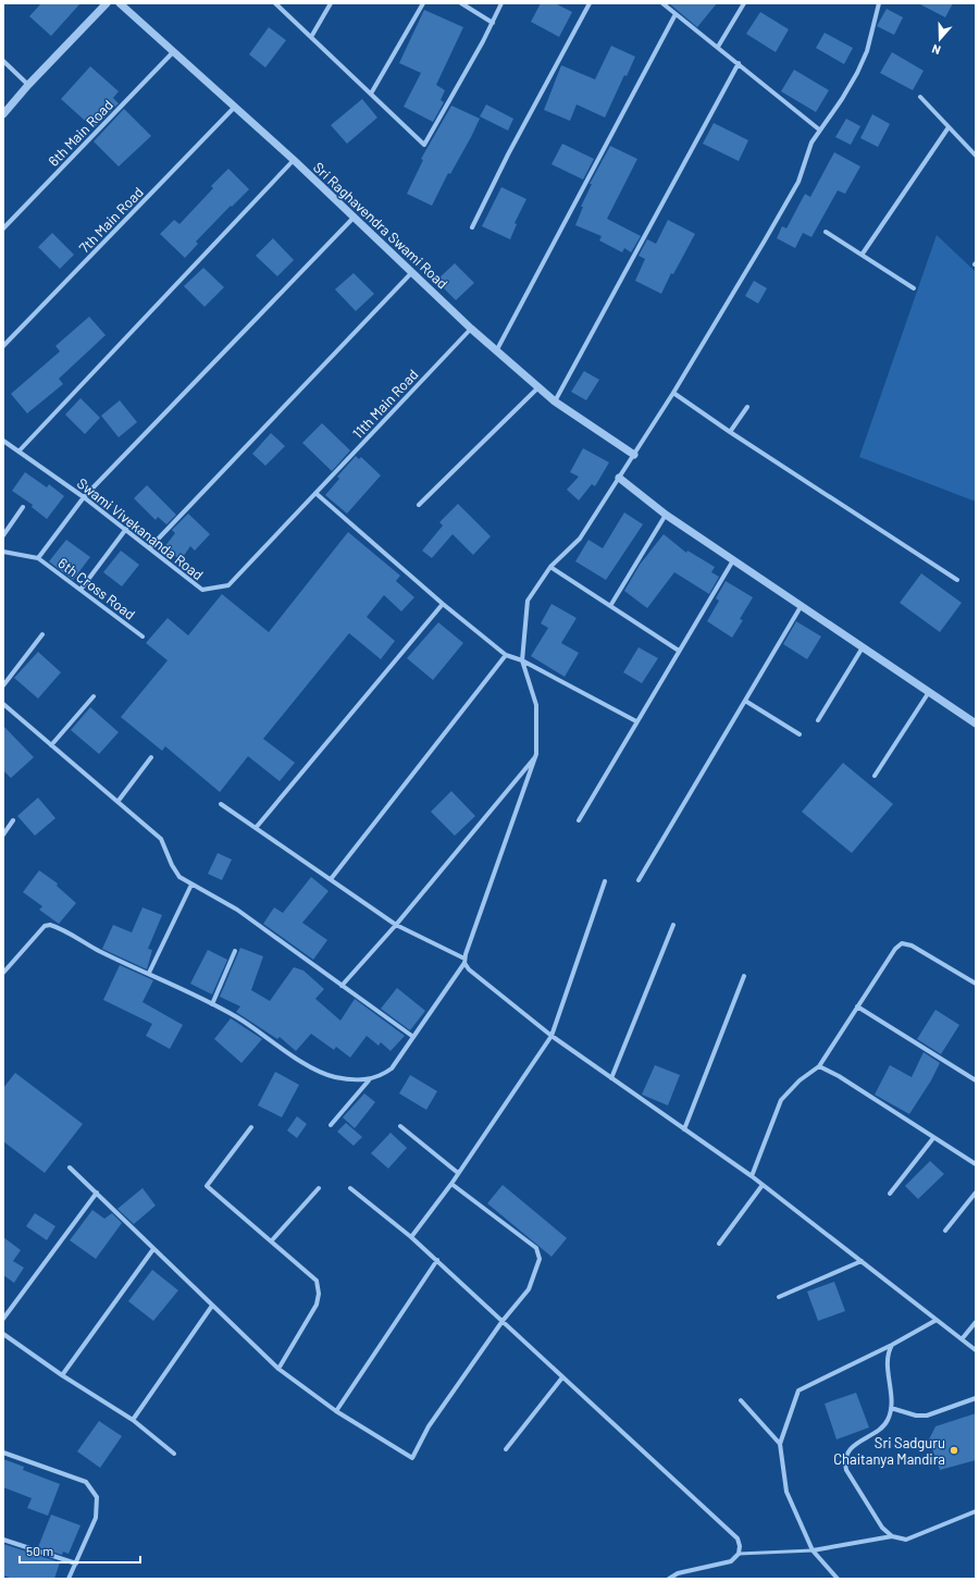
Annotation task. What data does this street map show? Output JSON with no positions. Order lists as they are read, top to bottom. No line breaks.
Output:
{"streets":{"street":["6th Main Road","7th Main Road","Sri Raghavendra Swami Road","11th Main Road","Swami Vivekananda Road","6th Cross Road"]},"crossings":[["6th Main Road","Sri Raghavendra Swami Road"],["7th Main Road","Sri Raghavendra Swami Road"],["Sri Raghavendra Swami Road","11th Main Road"],["11th Main Road","Swami Vivekananda Road"]],"places":["Sri Sadguru Chaitanya Mandira"],"scale_bar":"50 m","north":"bottom"}
